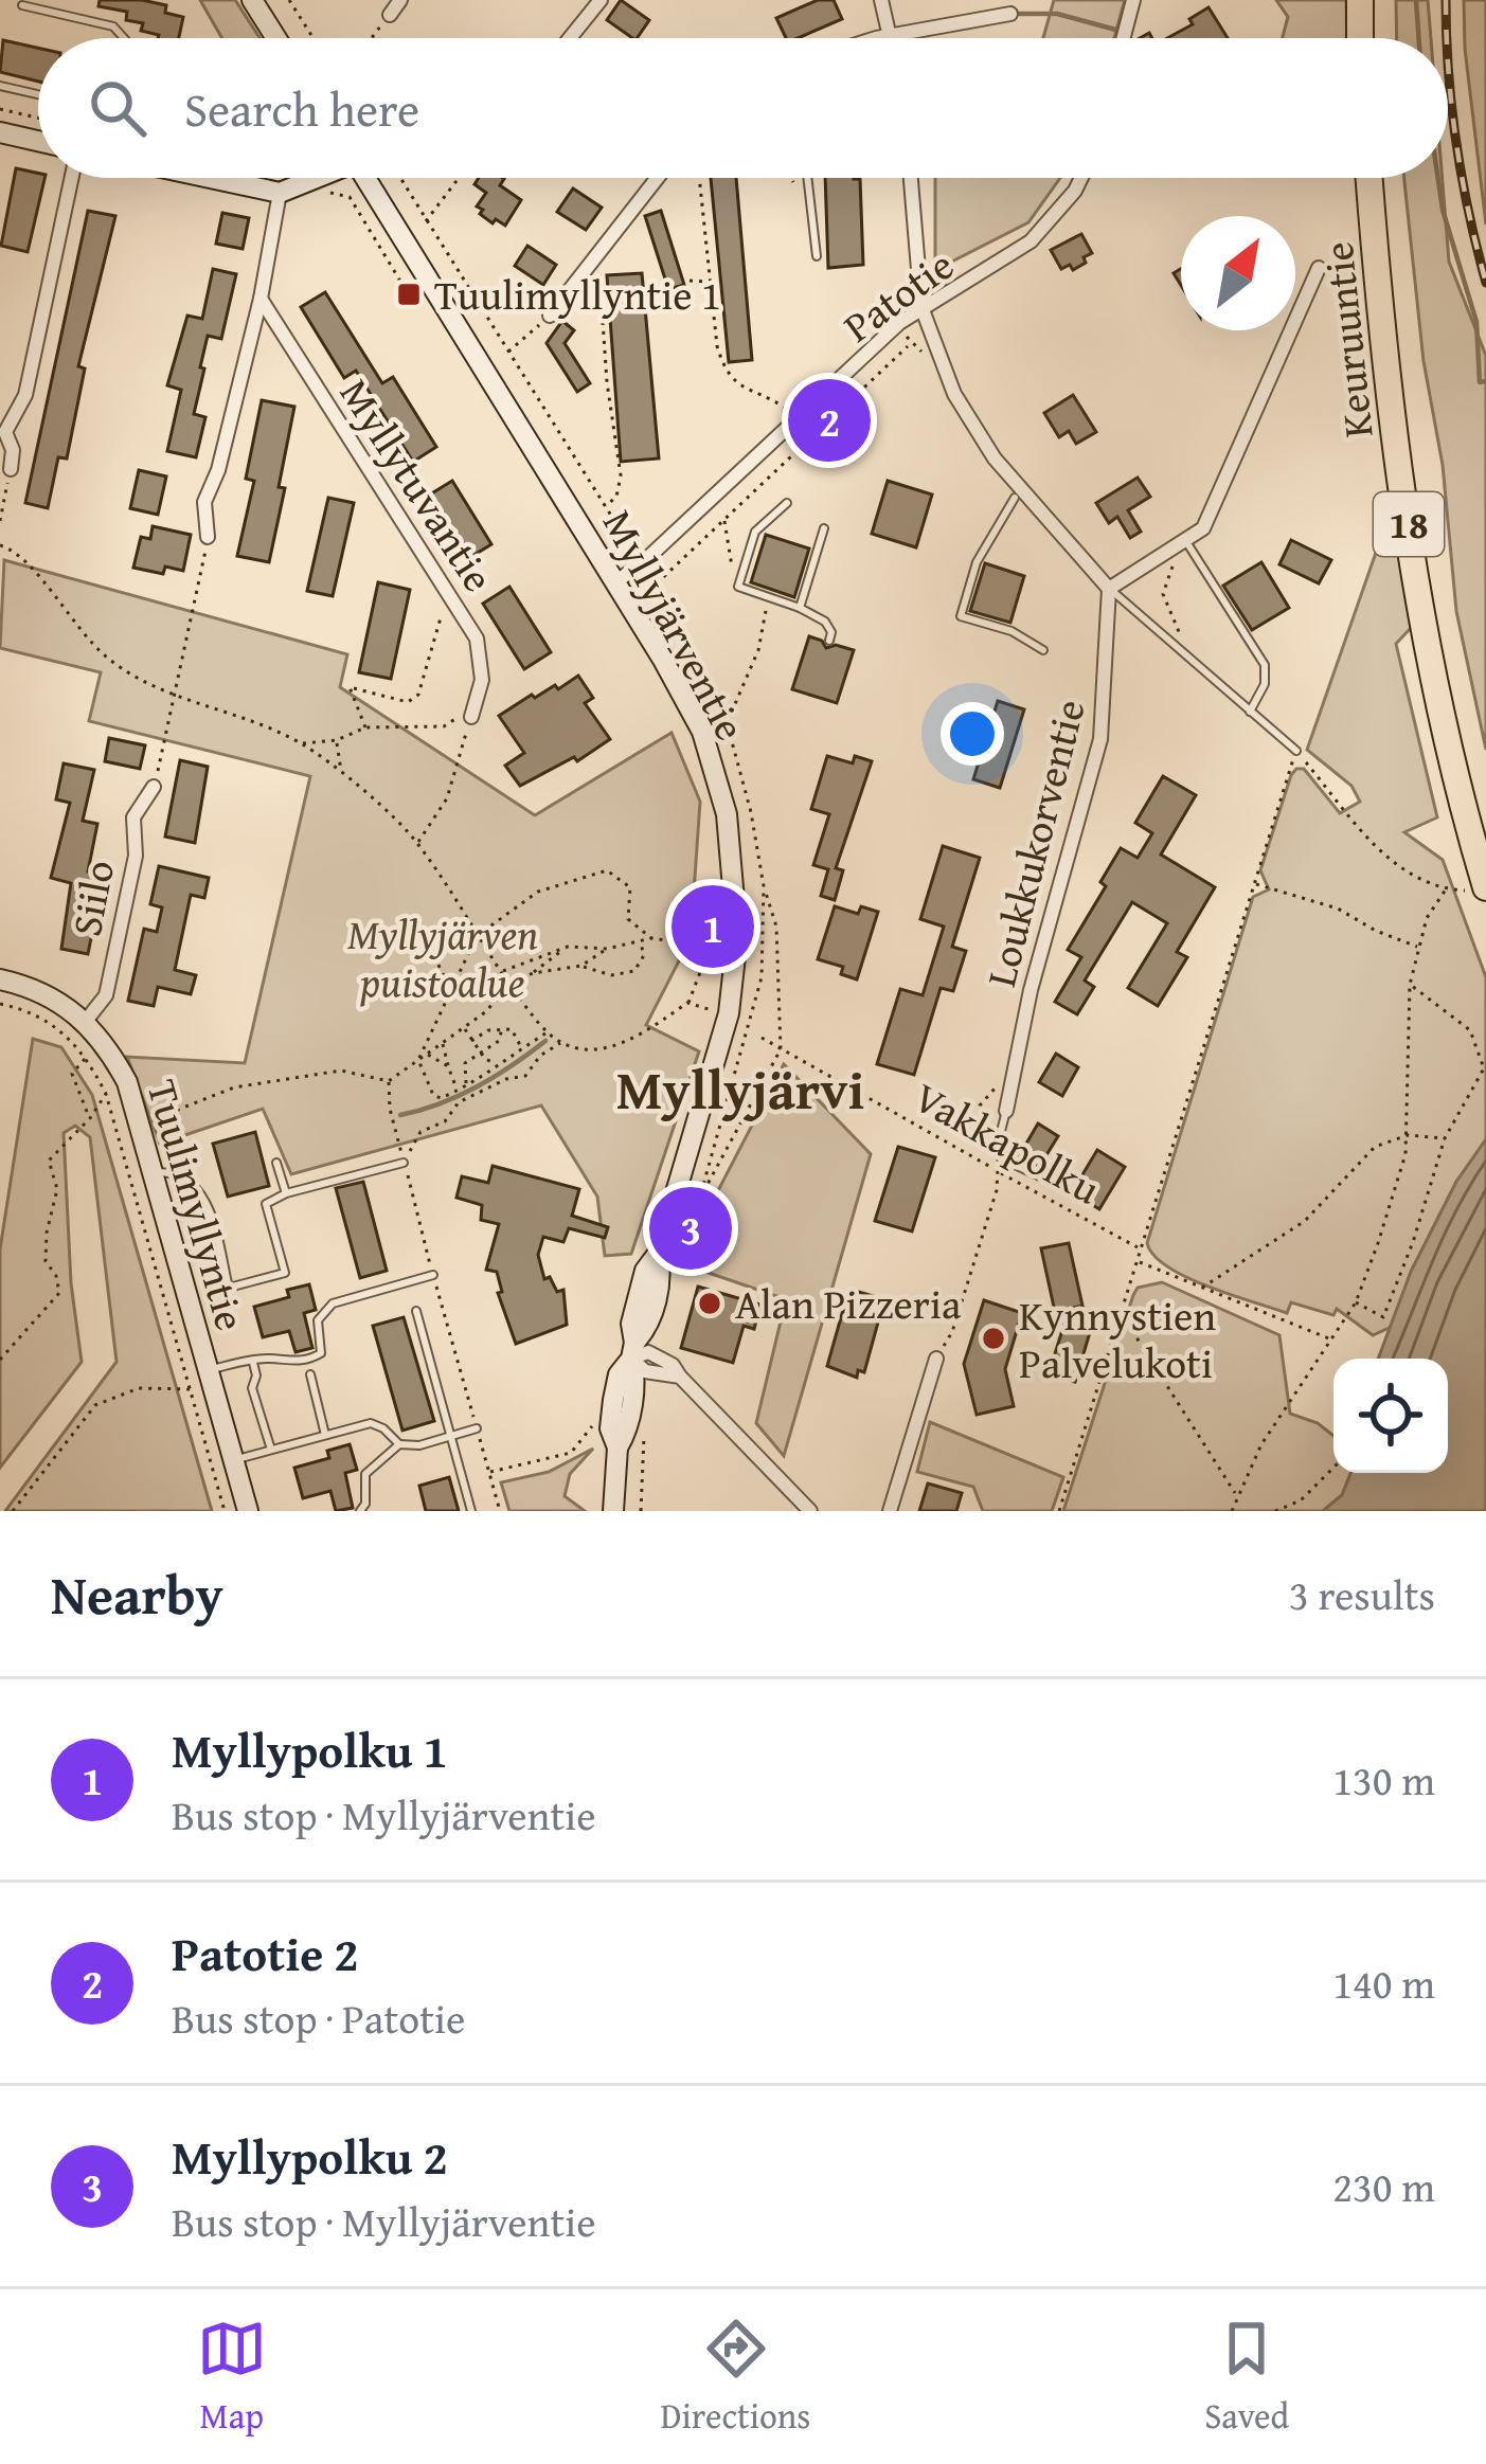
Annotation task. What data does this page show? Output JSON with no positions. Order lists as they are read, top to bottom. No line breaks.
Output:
{"streets":{"highway":["Keuruuntie","18"],"main road":["Myllyjärventie","Tuulimyllyntie"],"street":["Patotie","Myllytuvantie","Loukkukorventie","Siilo"],"path":["Vakkapolku"]},"crossings":[["Patotie","Myllyjärventie"],["Siilo","Tuulimyllyntie"]],"districts":["Myllyjärvi"],"parks":["Myllyjärven puistoalue"],"places":{"transit":["Tuulimyllyntie 1"],"other":["Alan Pizzeria","Kynnystien Palvelukoti"]},"north":"top right","page":{"search":"Search here","pins":["2","1","3"],"heading":["Nearby","3 results"],"list":[{"mark":"1","name":"Myllypolku 1","note":"Bus stop · Myllyjärventie","value":"130 m"},{"mark":"2","name":"Patotie 2","note":"Bus stop · Patotie","value":"140 m"},{"mark":"3","name":"Myllypolku 2","note":"Bus stop · Myllyjärventie","value":"230 m"}],"nav":["Map","Directions","Saved"]}}
